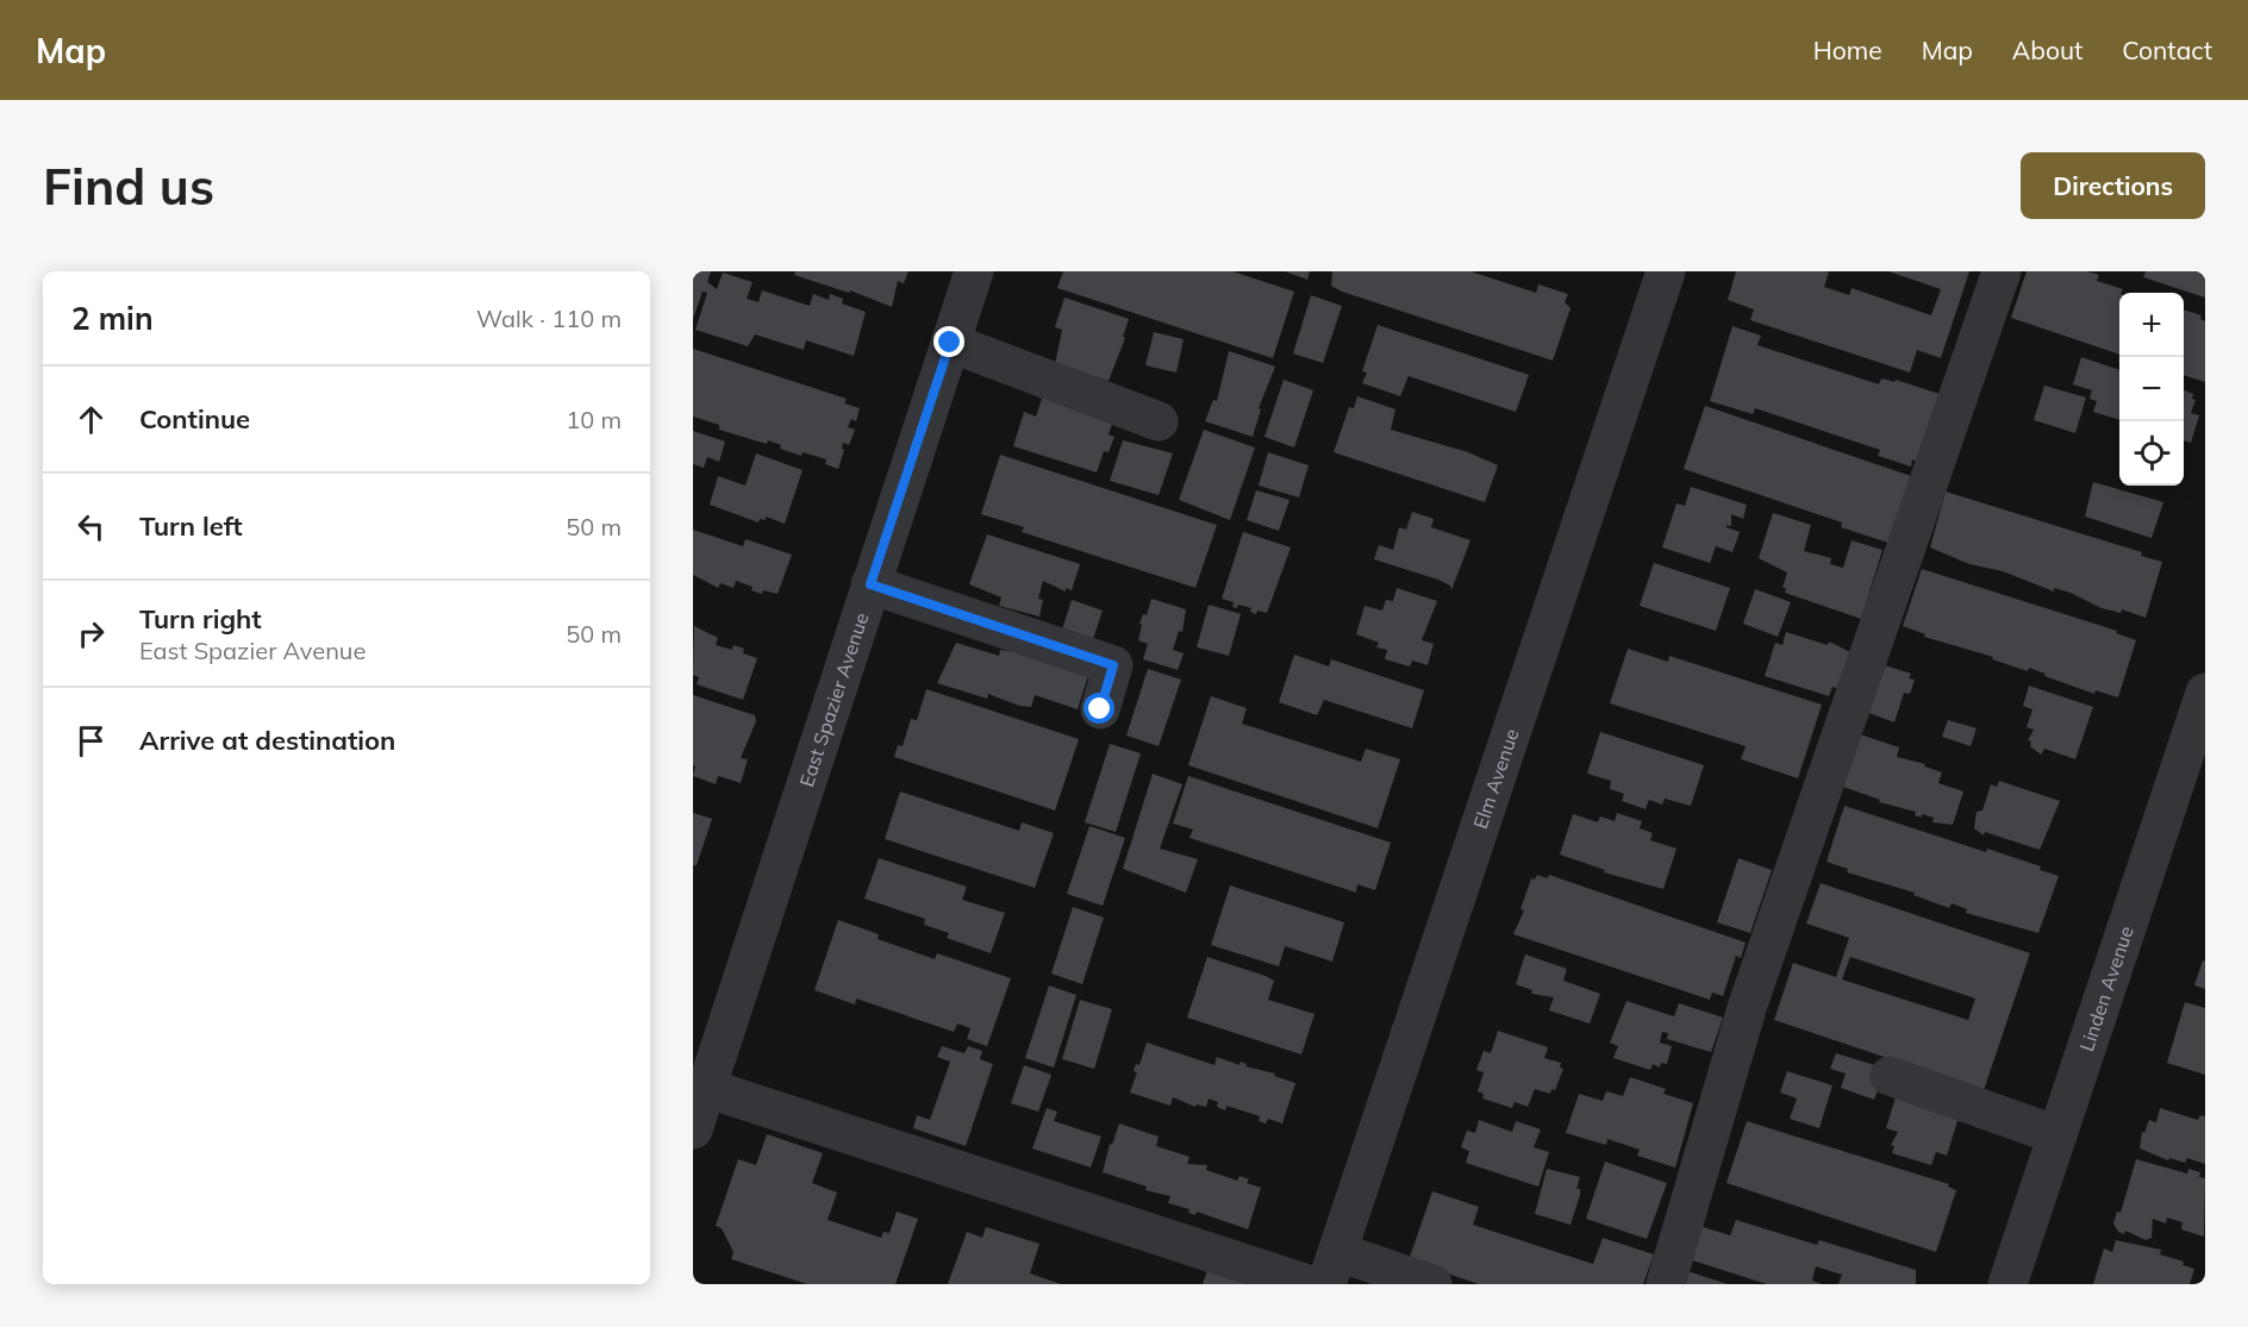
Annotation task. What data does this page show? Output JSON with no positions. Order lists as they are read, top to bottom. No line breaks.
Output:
{"streets":{"street":["East Spazier Avenue","Elm Avenue","Linden Avenue"]},"page":{"header":"Map","nav":["Home","Map","About","Contact"],"buttons":"Directions","title":"Find us","heading":["2 min","Walk · 110 m"],"map_buttons":["+","−"],"list":[["Continue","10 m"],["Turn left","50 m"],["Turn right","East Spazier Avenue","50 m"],"Arrive at destination"]}}
